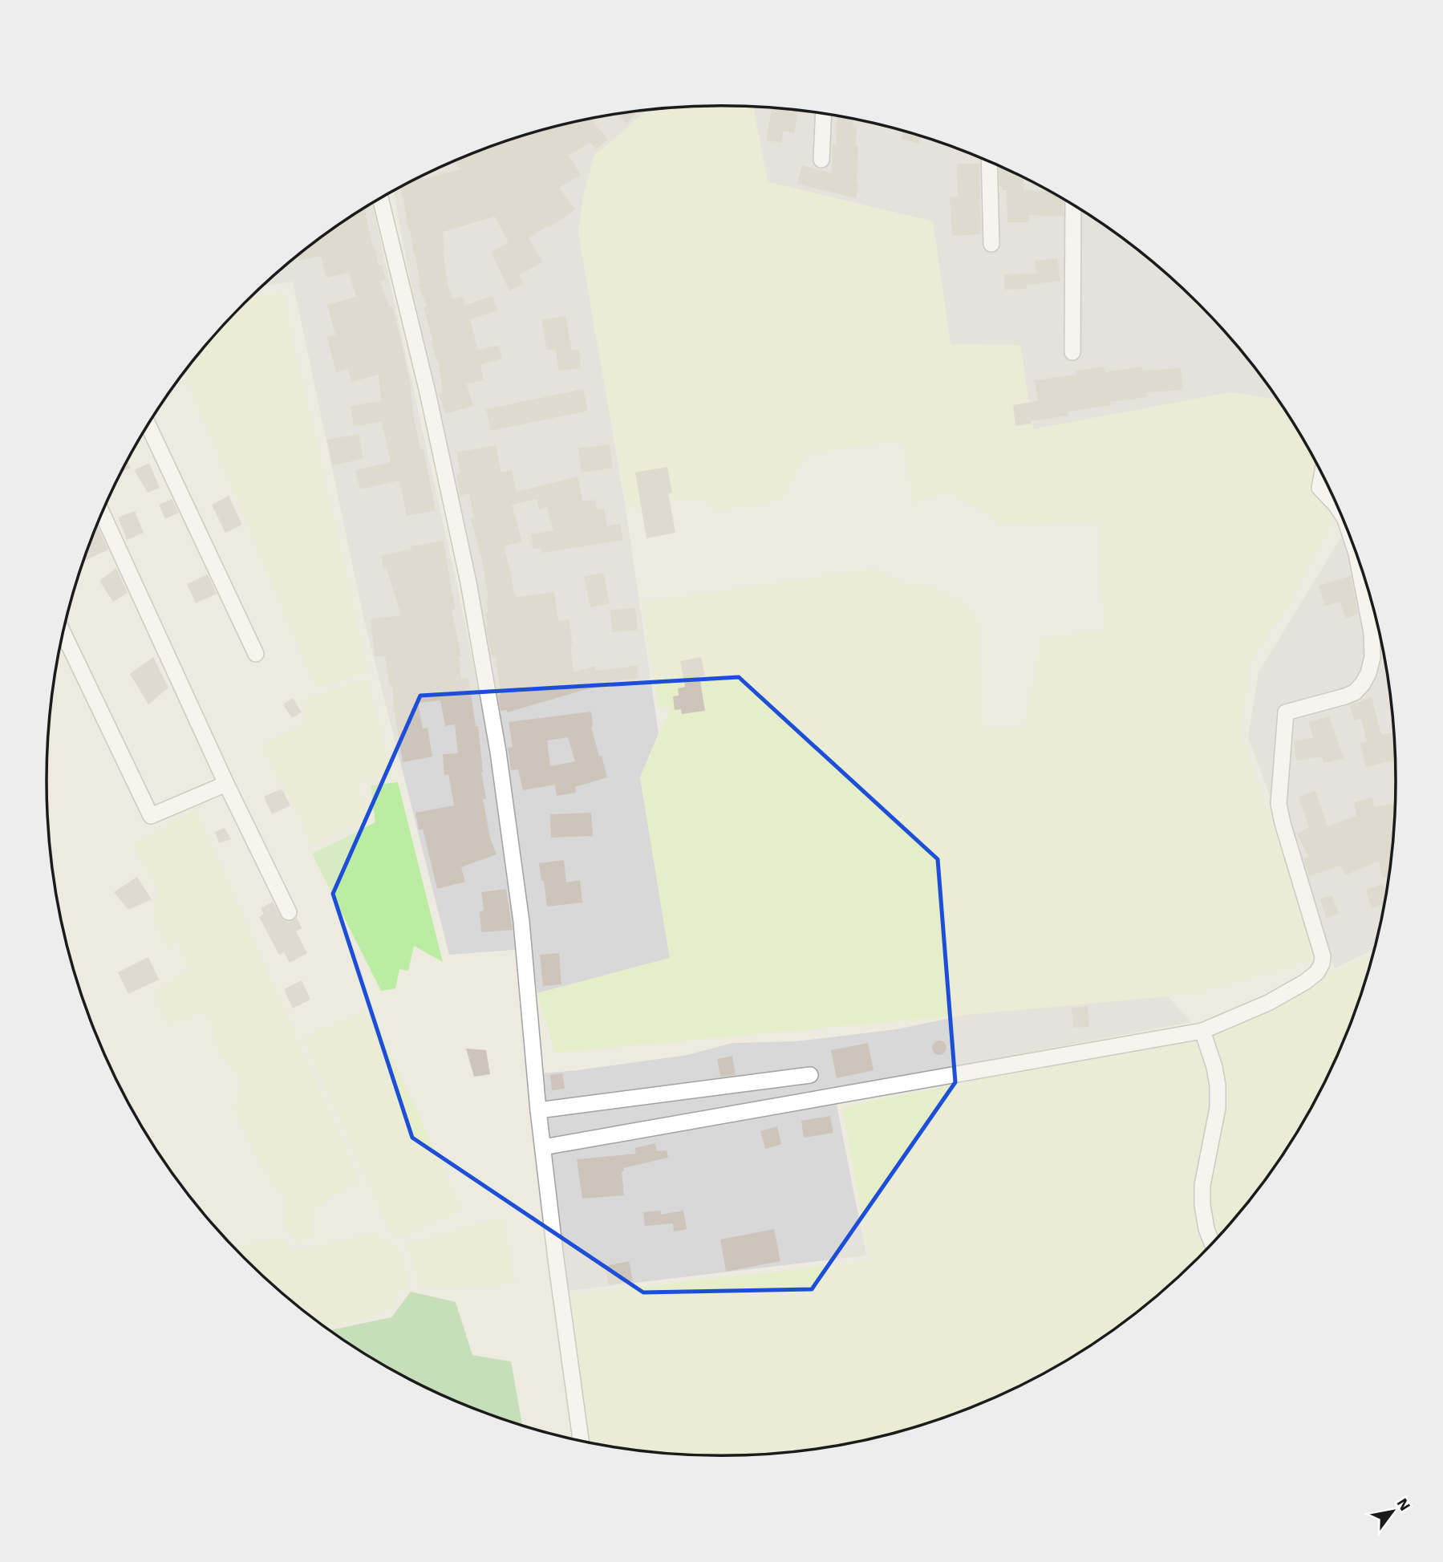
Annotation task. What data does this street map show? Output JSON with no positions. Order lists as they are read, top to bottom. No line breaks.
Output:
{"north":"top right"}
